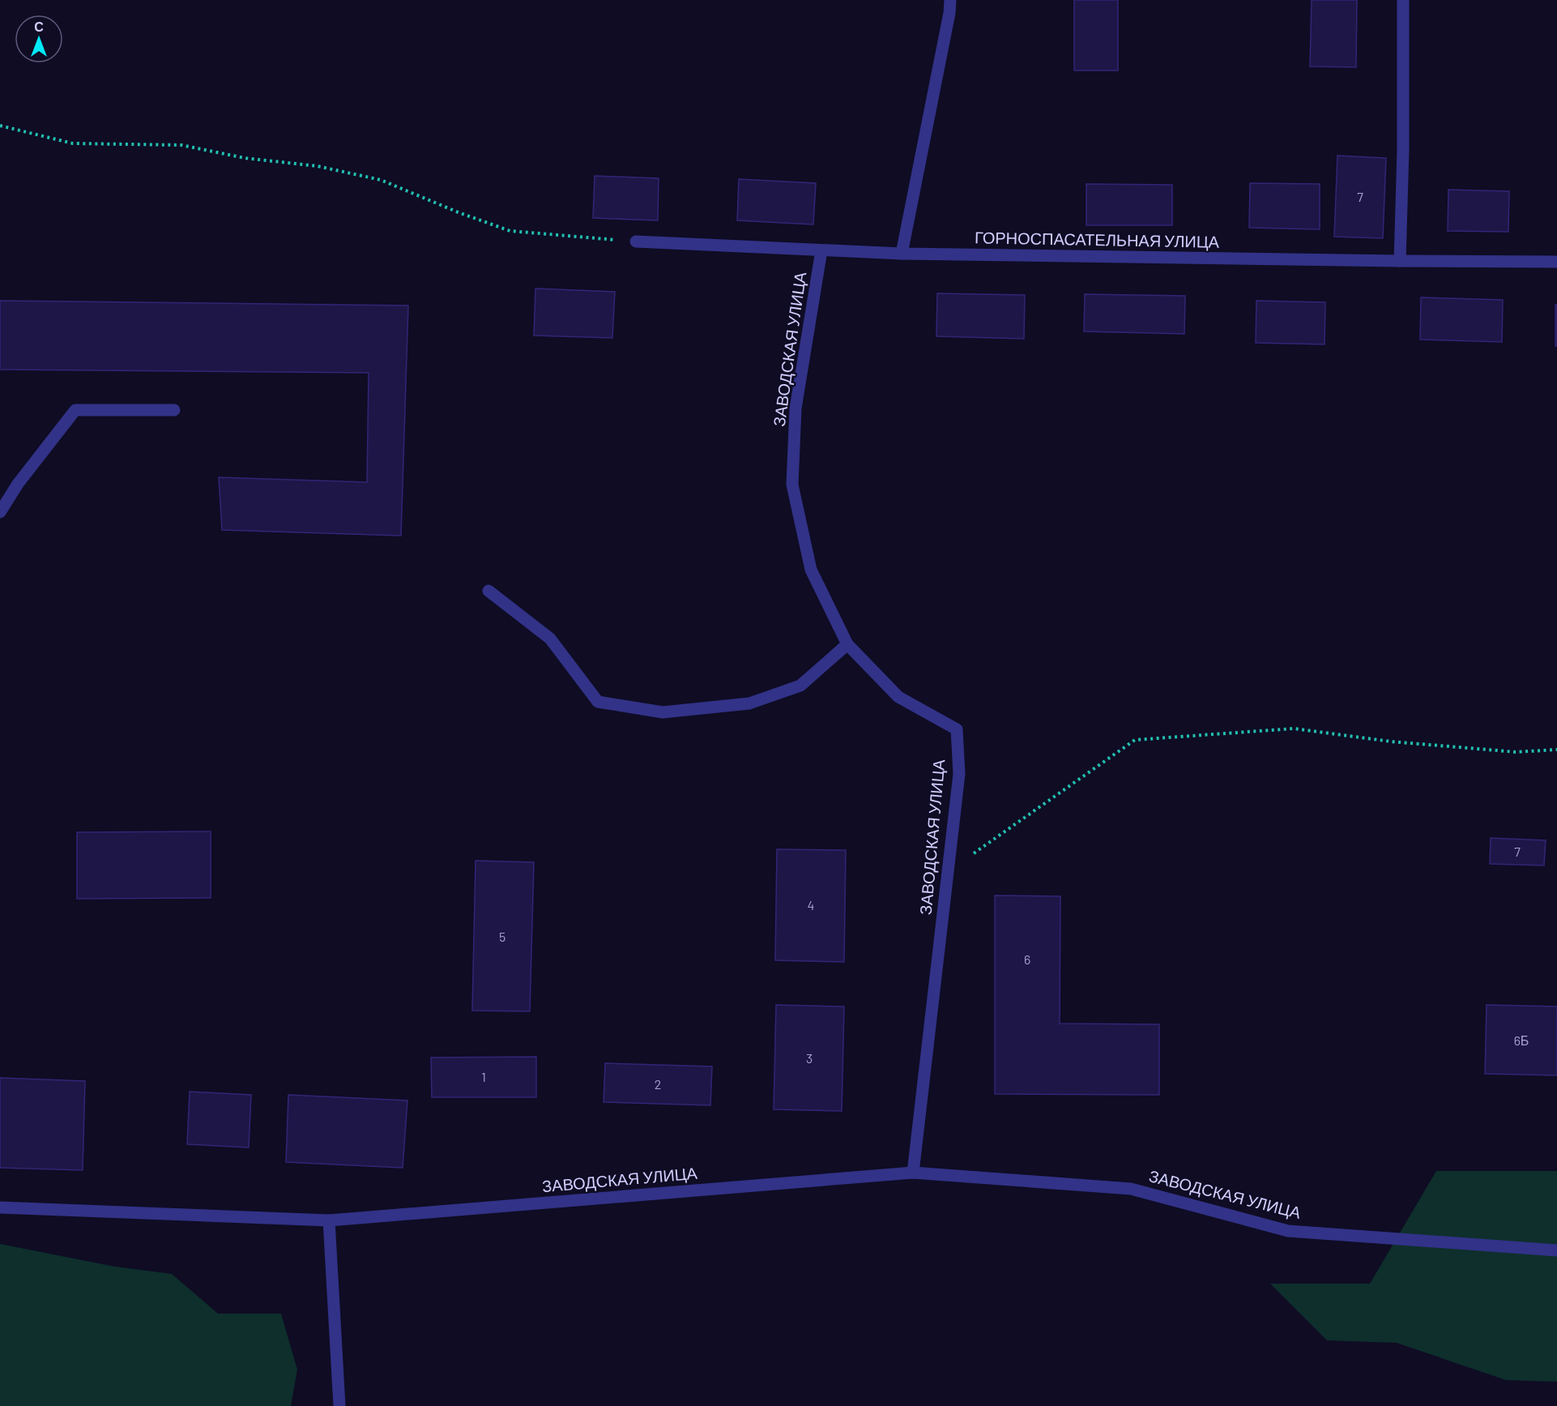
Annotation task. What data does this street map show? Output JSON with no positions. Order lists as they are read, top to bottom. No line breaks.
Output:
{"streets":{"street":["ГОРНОСПАСАТЕЛЬНАЯ УЛИЦА","ЗАВОДСКАЯ УЛИЦА"]},"crossings":[["ГОРНОСПАСАТЕЛЬНАЯ УЛИЦА","ЗАВОДСКАЯ УЛИЦА"]],"house_numbers":["7","7","4","5","6","6Б","3","1","2"],"north":"top"}
